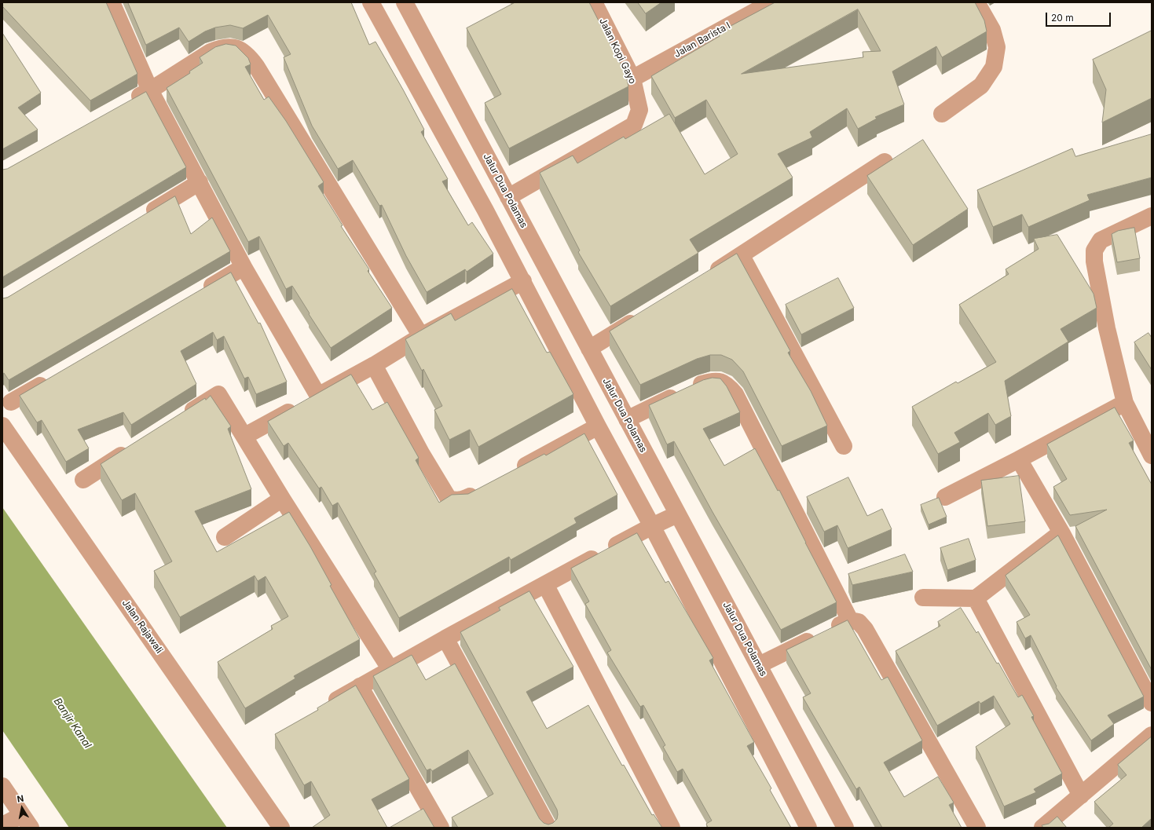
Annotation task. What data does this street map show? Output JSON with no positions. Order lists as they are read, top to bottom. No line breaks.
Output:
{"streets":{"street":["Jalan Barista I","Jalan Kopi Gayo","Jalur Dua Polamas","Jalan Rajawali"]},"crossings":[["Jalan Barista I","Jalan Kopi Gayo"],["Jalan Kopi Gayo","Jalur Dua Polamas"]],"water":["Banjir Kanal"],"scale_bar":"20 m","north":"top"}
